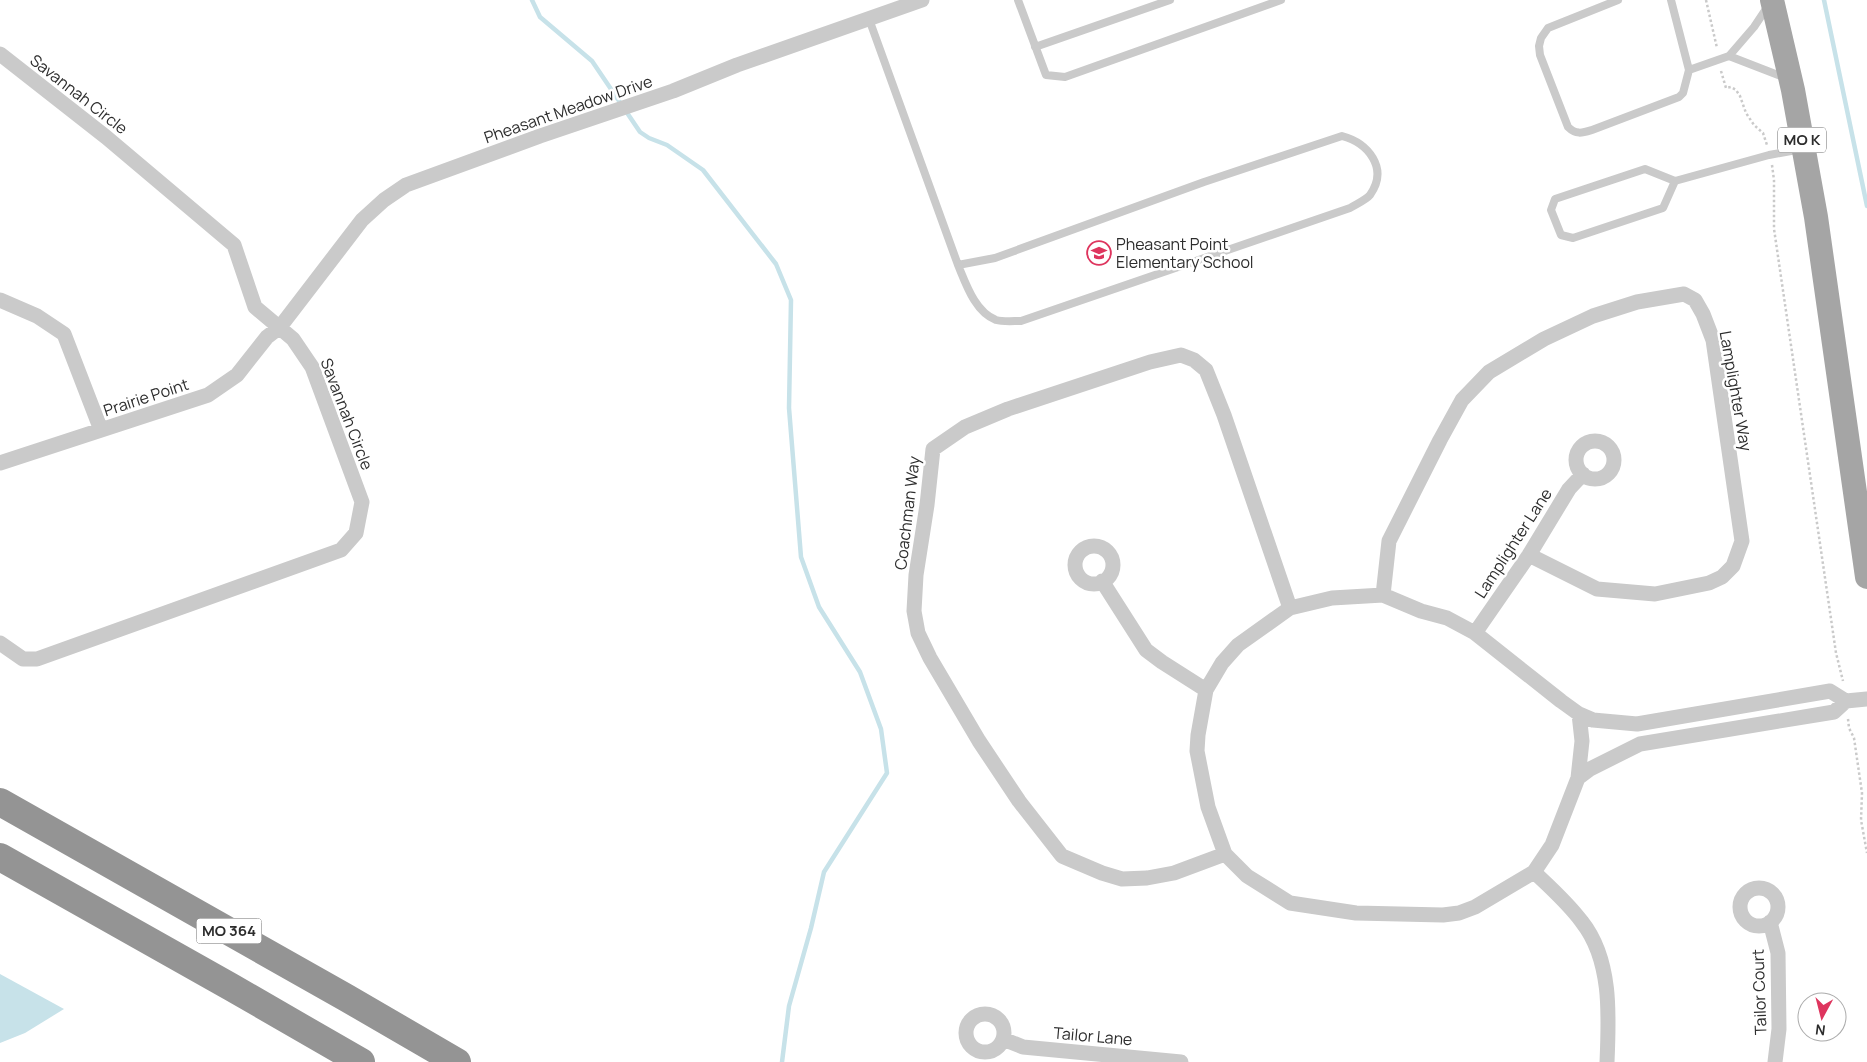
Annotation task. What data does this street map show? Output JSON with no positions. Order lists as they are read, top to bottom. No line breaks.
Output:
{"streets":{"highway":["MO 364"],"main road":["MO K"],"street":["Savannah Circle","Pheasant Meadow Drive","Lamplighter Way","Prairie Point","Coachman Way","Lamplighter Lane","Tailor Court","Tailor Lane"]},"crossings":[["Savannah Circle","Pheasant Meadow Drive"],["Savannah Circle","Prairie Point"],["Pheasant Meadow Drive","Prairie Point"],["Lamplighter Way","Lamplighter Lane"]],"places":{"school or university":["Pheasant Point Elementary School"]},"north":"bottom"}
